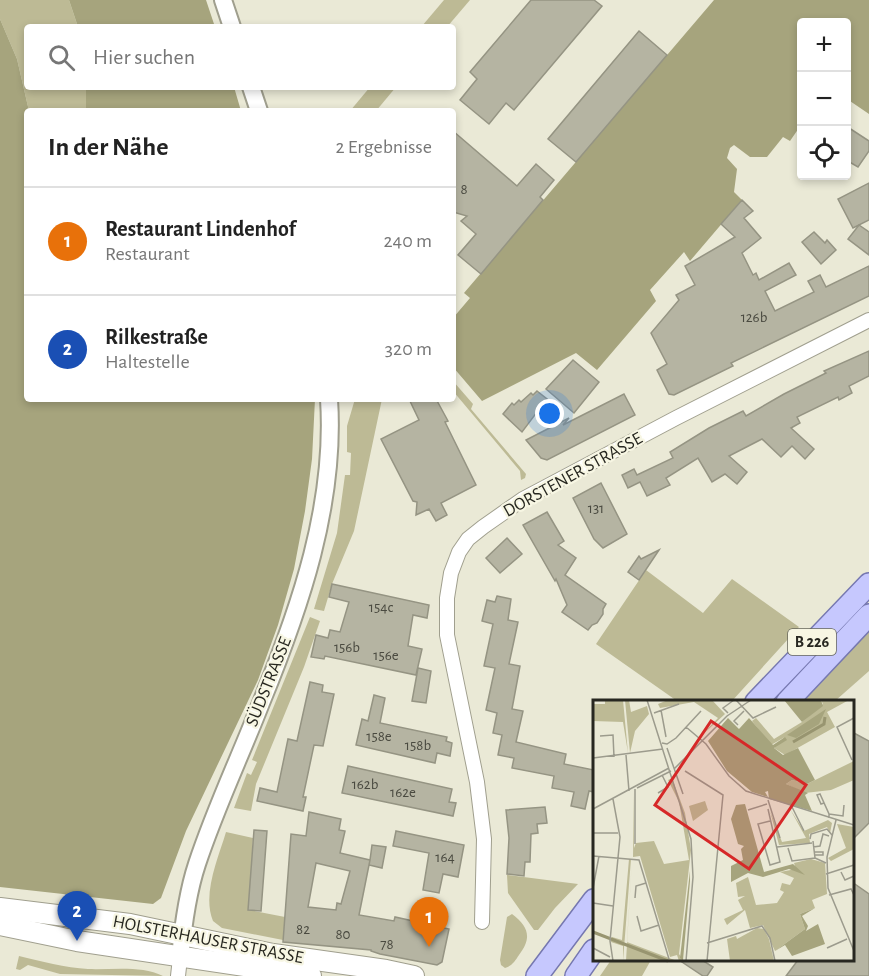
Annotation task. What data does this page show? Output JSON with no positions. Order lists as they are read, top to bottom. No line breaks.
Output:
{"streets":{"main road":["B 226","HOLSTERHAUSER STRASSE"],"street":["DORSTENER STRASSE","SÜDSTRASSE"]},"crossings":[["SÜDSTRASSE","HOLSTERHAUSER STRASSE"]],"house_numbers":["8","126b","131","154c","156b","156e","158e","158b","162b","162e","164","82","80","78"],"page":{"map_buttons":["+","−"],"search":"Hier suchen","heading":["In der Nähe","2 Ergebnisse"],"list":[{"mark":"1","name":"Restaurant Lindenhof","note":"Restaurant","value":"240 m"},{"mark":"2","name":"Rilkestraße","note":"Haltestelle","value":"320 m"}],"pins":["2","1"]}}
